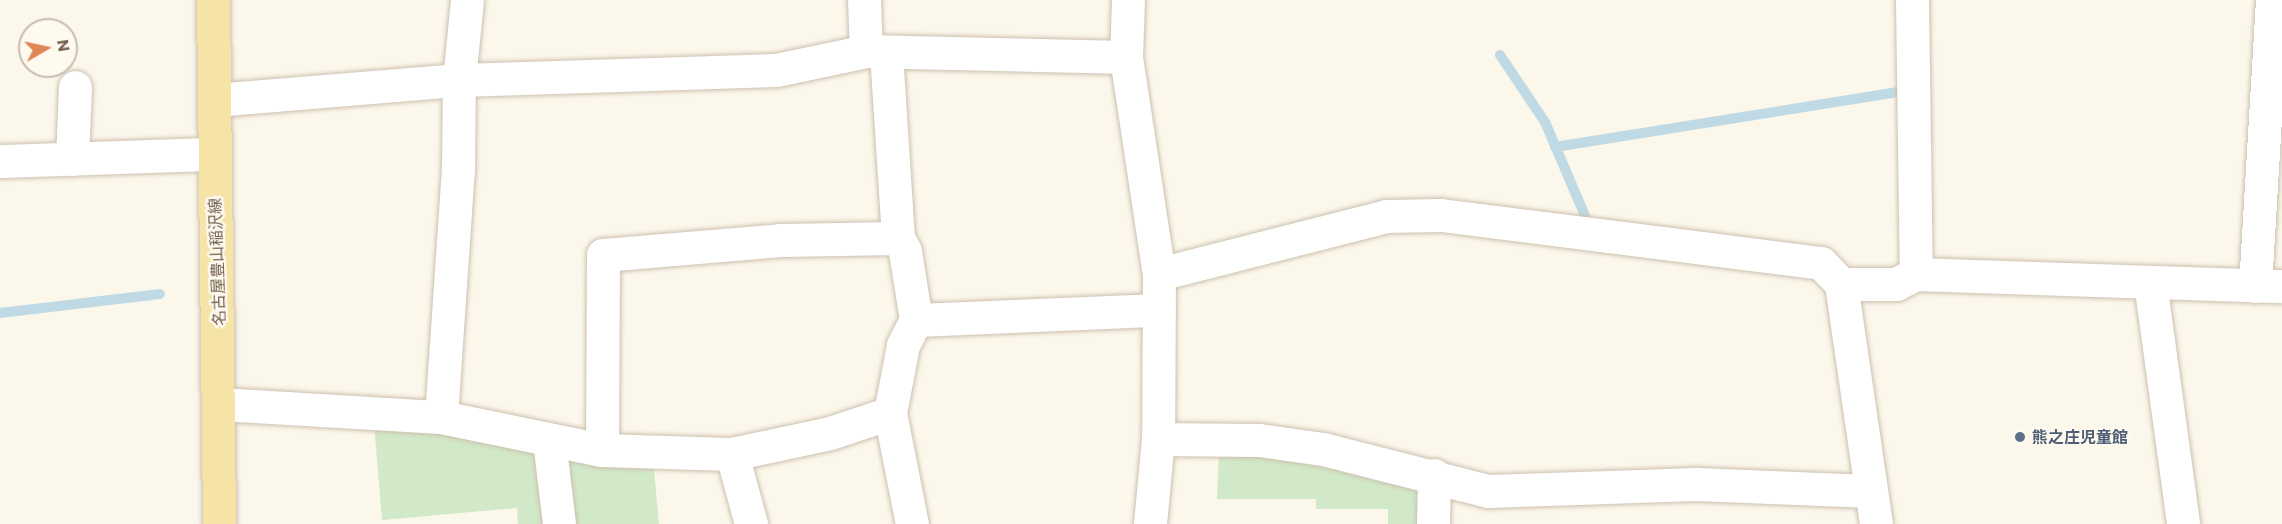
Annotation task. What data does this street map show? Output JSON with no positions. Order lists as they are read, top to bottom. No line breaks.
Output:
{"streets":{"main road":["名古屋豊山稲沢線"]},"places":["熊之庄児童館"],"north":"right"}
